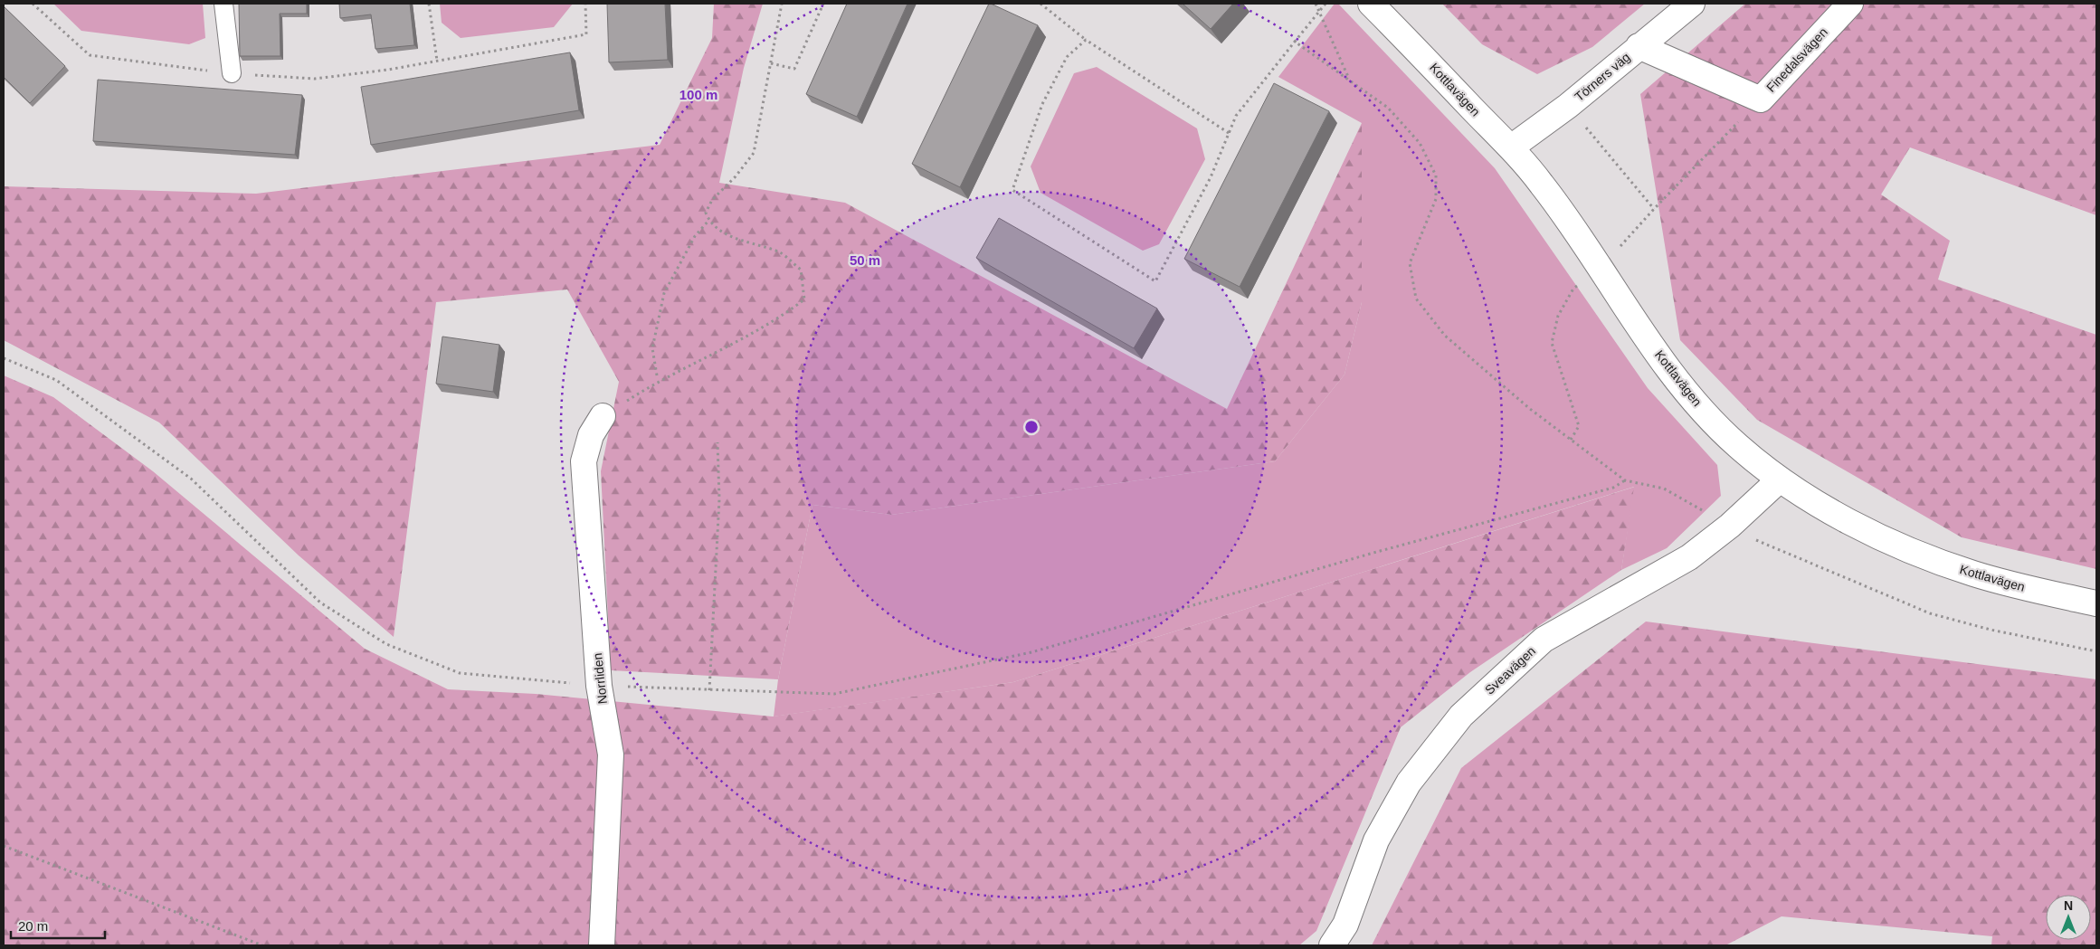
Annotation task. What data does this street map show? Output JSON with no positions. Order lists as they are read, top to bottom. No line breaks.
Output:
{"streets":{"street":["Finedalsvägen","Törners väg","Kottlavägen","Sveavägen","Norrliden"]},"crossings":[["Finedalsvägen","Törners väg"],["Törners väg","Kottlavägen"],["Kottlavägen","Sveavägen"]],"scale_bar":"20 m","north":"top","rings":["100 m","50 m"]}
